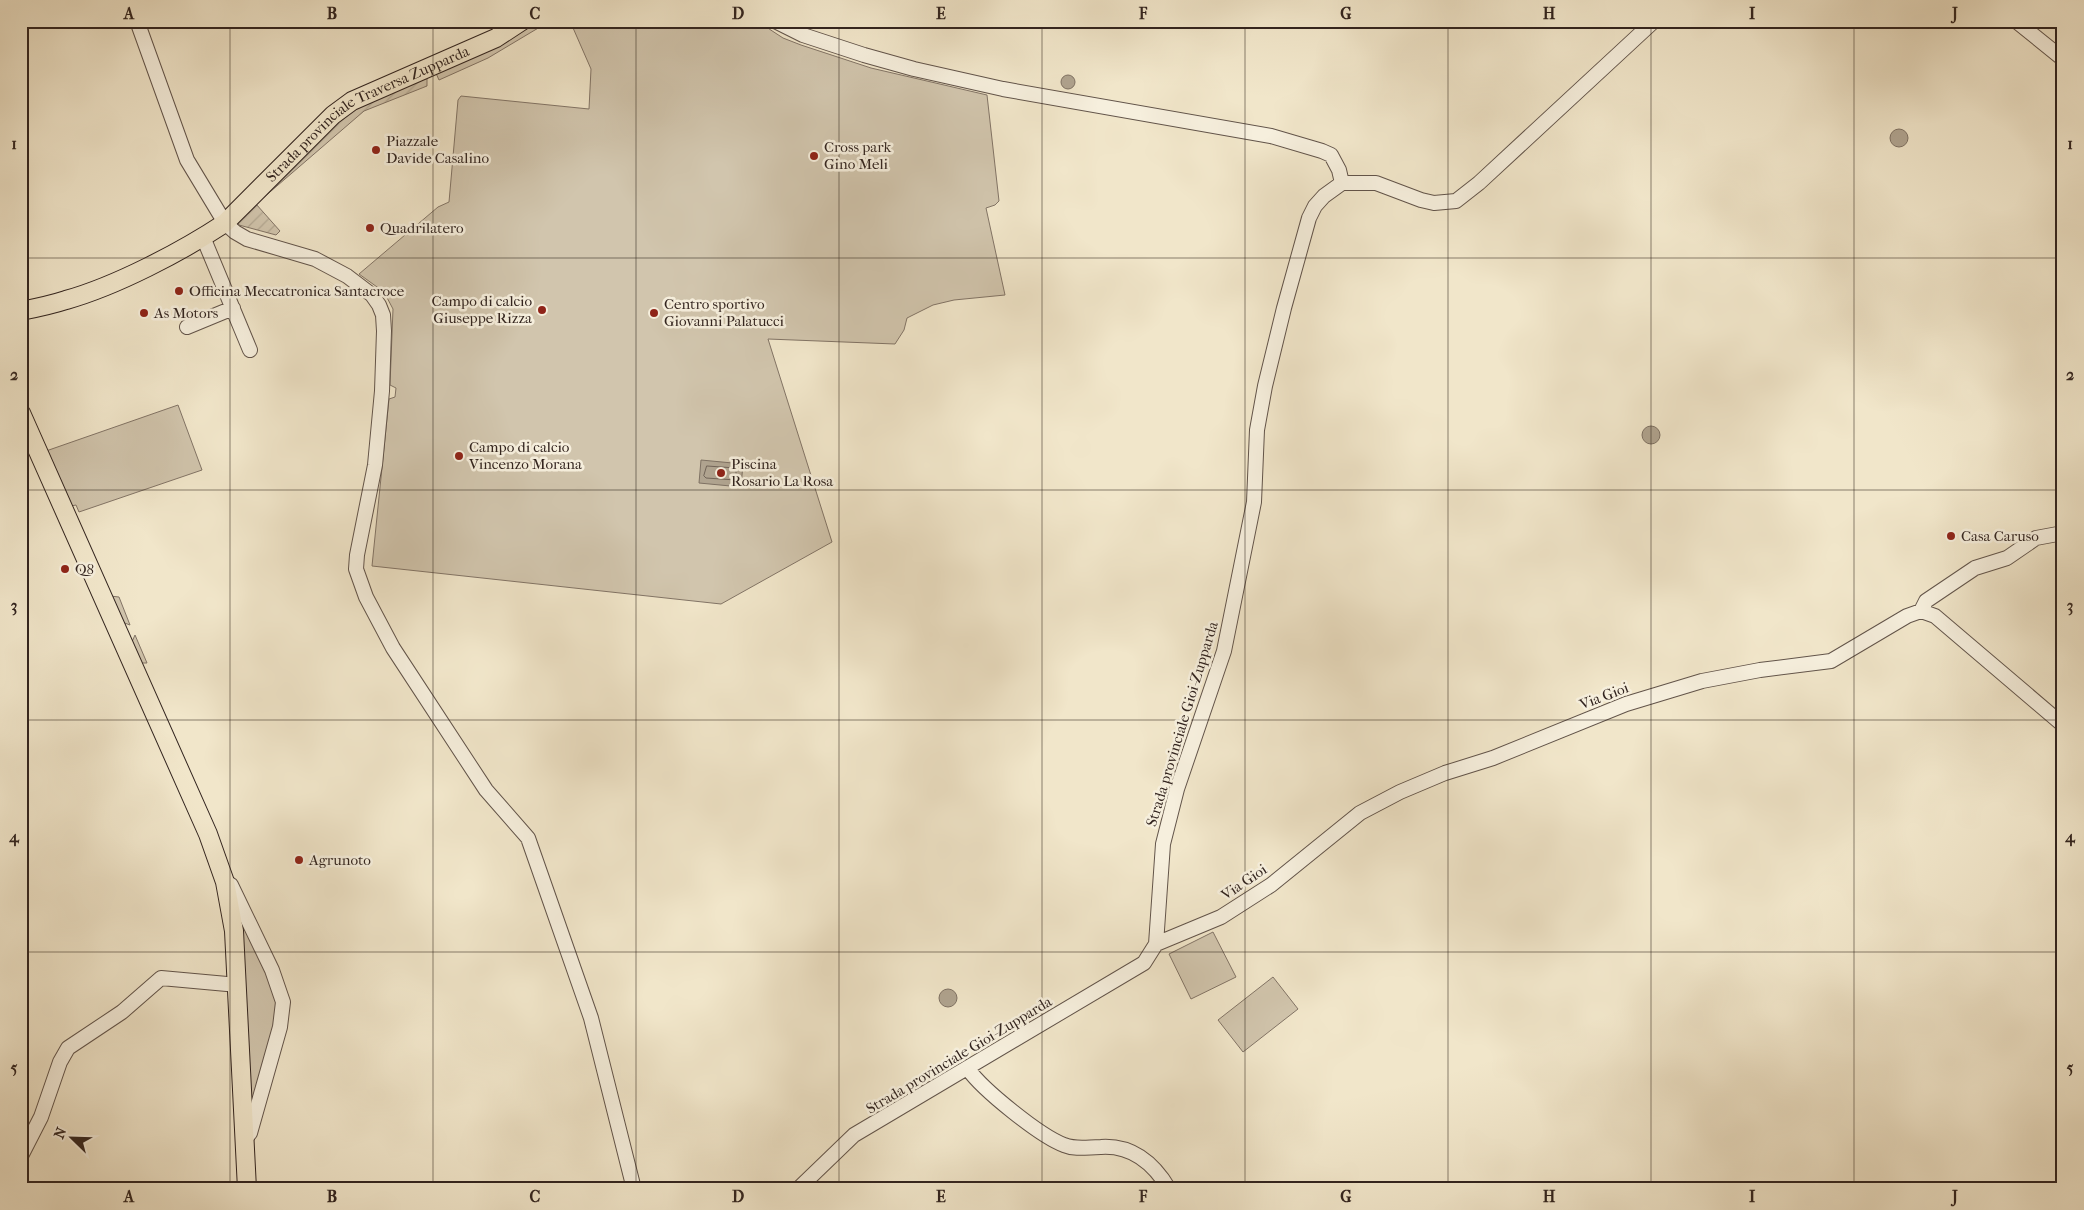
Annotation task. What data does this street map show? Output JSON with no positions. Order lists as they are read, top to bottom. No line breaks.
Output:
{"streets":{"main road":["Strada provinciale Traversa Zupparda"],"street":["Via Gioi","Strada provinciale Gioi-Zupparda"]},"crossings":[["Via Gioi","Strada provinciale Gioi-Zupparda"]],"places":["Piazzale Davide Casalino","Cross park Gino Meli","Quadrilatero","Officina Meccatronica Santacroce","Campo di calcio Giuseppe Rizza","As Motors","Centro sportivo Giovanni Palatucci","Campo di calcio Vincenzo Morana","Piscina Rosario La Rosa","Casa Caruso","Q8","Agrunoto"],"north":"top left","grid":{"columns":["A","B","C","D","E","F","G","H","I","J"],"rows":["1","2","3","4","5"]}}
